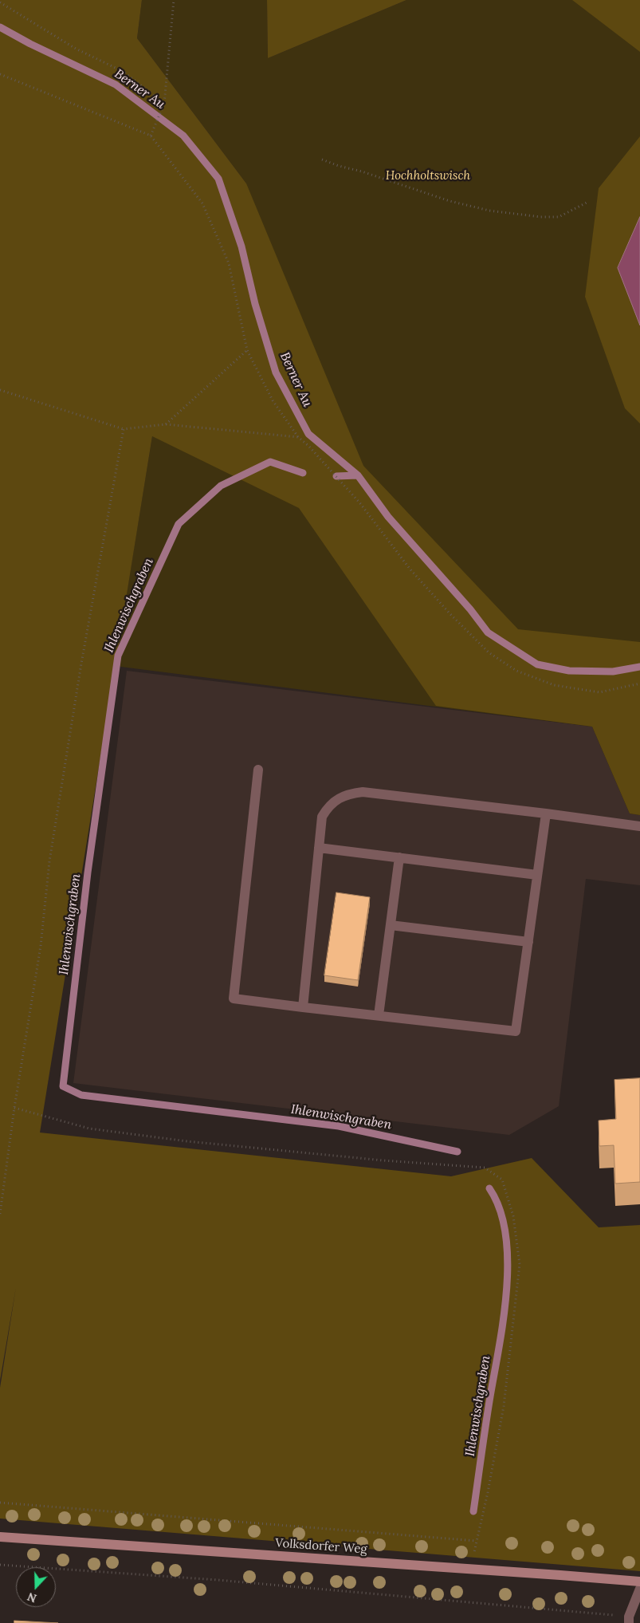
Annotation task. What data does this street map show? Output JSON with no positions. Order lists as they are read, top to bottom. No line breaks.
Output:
{"streets":{"street":["Volksdorfer Weg"]},"water":["Berner Au","Ihlenwischgraben"],"parks":["Hochholtswisch"],"north":"bottom"}
